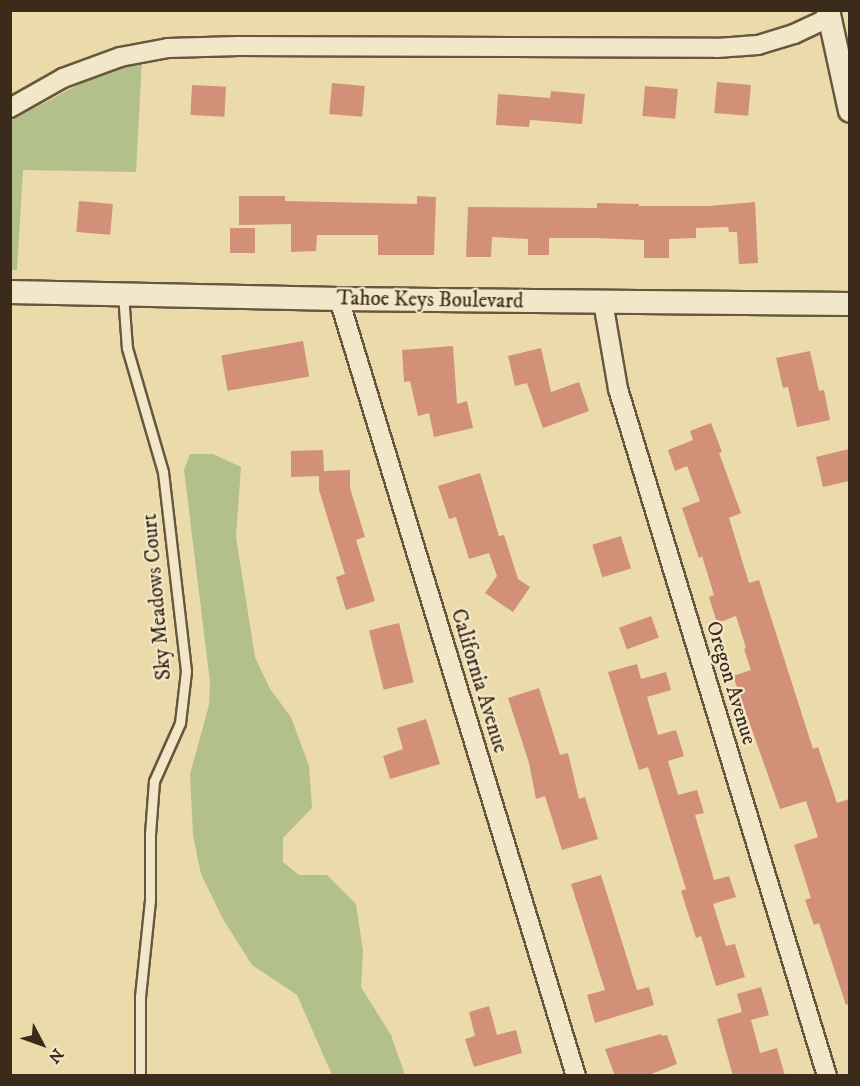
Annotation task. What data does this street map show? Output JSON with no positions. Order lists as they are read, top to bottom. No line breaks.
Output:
{"streets":{"street":["Tahoe Keys Boulevard","California Avenue","Oregon Avenue"],"lane":["Sky Meadows Court"]},"crossings":[["Tahoe Keys Boulevard","Sky Meadows Court"],["Tahoe Keys Boulevard","California Avenue"],["Tahoe Keys Boulevard","Oregon Avenue"]],"north":"bottom right"}
